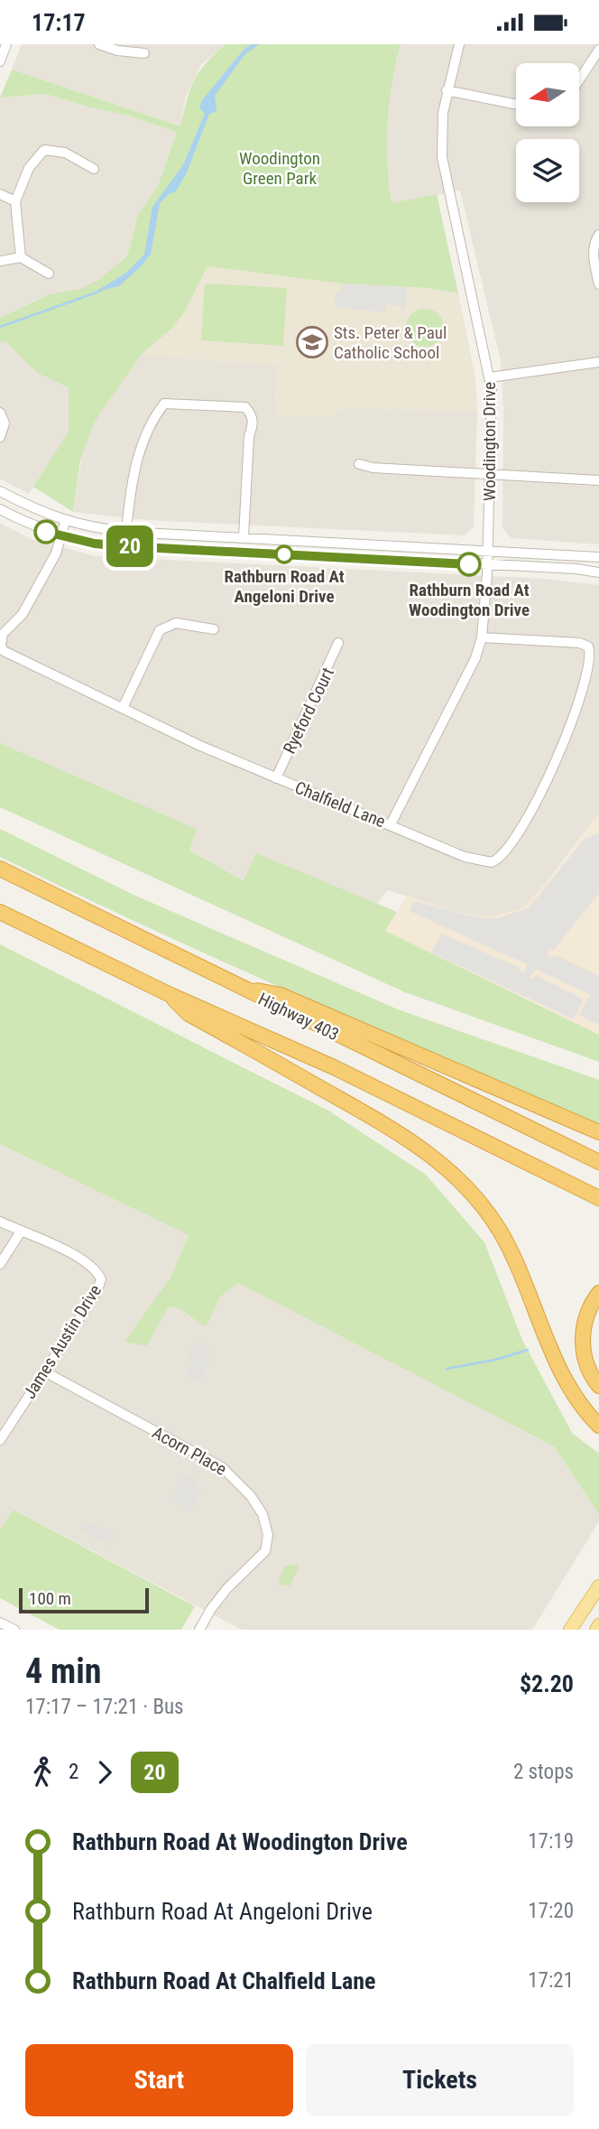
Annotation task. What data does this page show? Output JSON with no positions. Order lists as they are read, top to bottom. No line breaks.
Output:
{"streets":{"highway":["Highway 403"],"street":["Woodington Drive","Ryeford Court","Chalfield Lane","James Austin Drive","Acorn Place"]},"crossings":[["Woodington Drive","Chalfield Lane"],["Ryeford Court","Chalfield Lane"],["James Austin Drive","Acorn Place"]],"parks":["Woodington Green Park"],"places":{"school or university":["Sts. Peter & Paul Catholic School"],"other":["Rathburn Road At Angeloni Drive","Rathburn Road At Woodington Drive"]},"lines":["bus line 20"],"scale_bar":"100 m","north":"left","page":{"status":"17:17","on_map":"20","scale":"100 m","heading":["4 min","17:17 – 17:21 · Bus","$2.20"],"legs":["2","20","2 stops"],"list":[{"name":"Rathburn Road At Woodington Drive","value":"17:19"},{"name":"Rathburn Road At Angeloni Drive","value":"17:20"},{"name":"Rathburn Road At Chalfield Lane","value":"17:21"}],"buttons":["Start","Tickets"]}}
